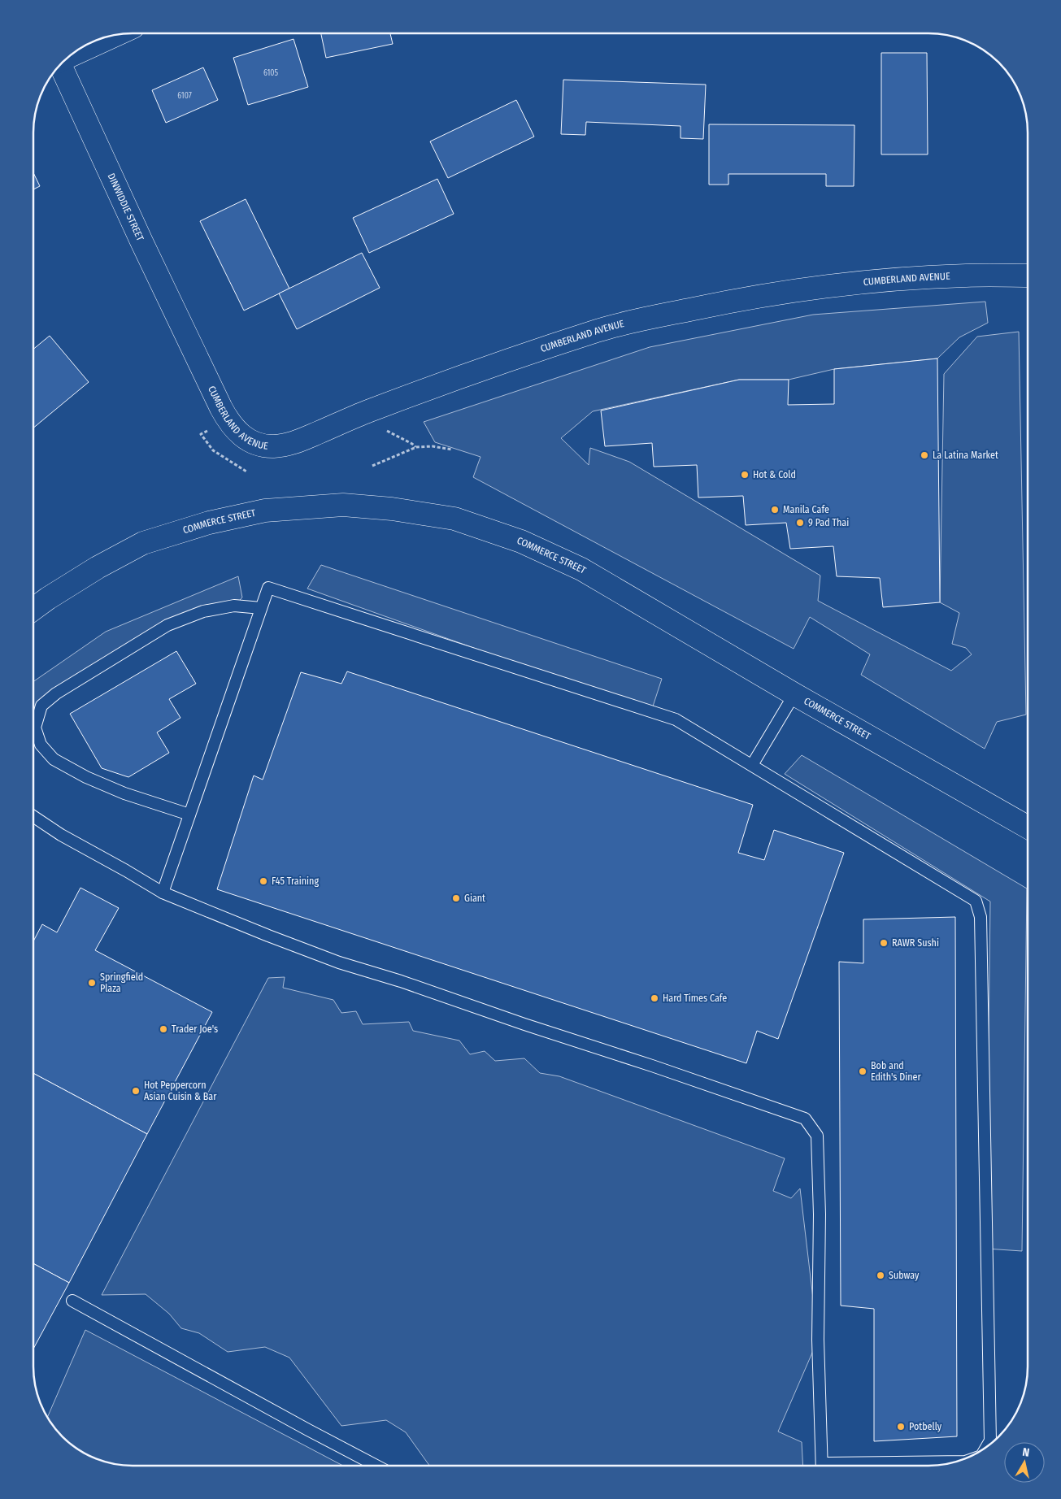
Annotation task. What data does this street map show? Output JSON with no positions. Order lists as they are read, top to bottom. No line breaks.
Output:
{"streets":{"street":["DINWIDDIE STREET","CUMBERLAND AVENUE","COMMERCE STREET"]},"crossings":[["DINWIDDIE STREET","CUMBERLAND AVENUE"]],"places":["La Latina Market","Hot & Cold","Manila Cafe","9 Pad Thai","F45 Training","Giant","RAWR Sushi","Springfield Plaza","Hard Times Cafe","Trader Joe's","Bob and Edith's Diner","Hot Peppercorn Asian Cuisin & Bar","Subway","Potbelly"],"house_numbers":["6105","6107"],"north":"top"}
